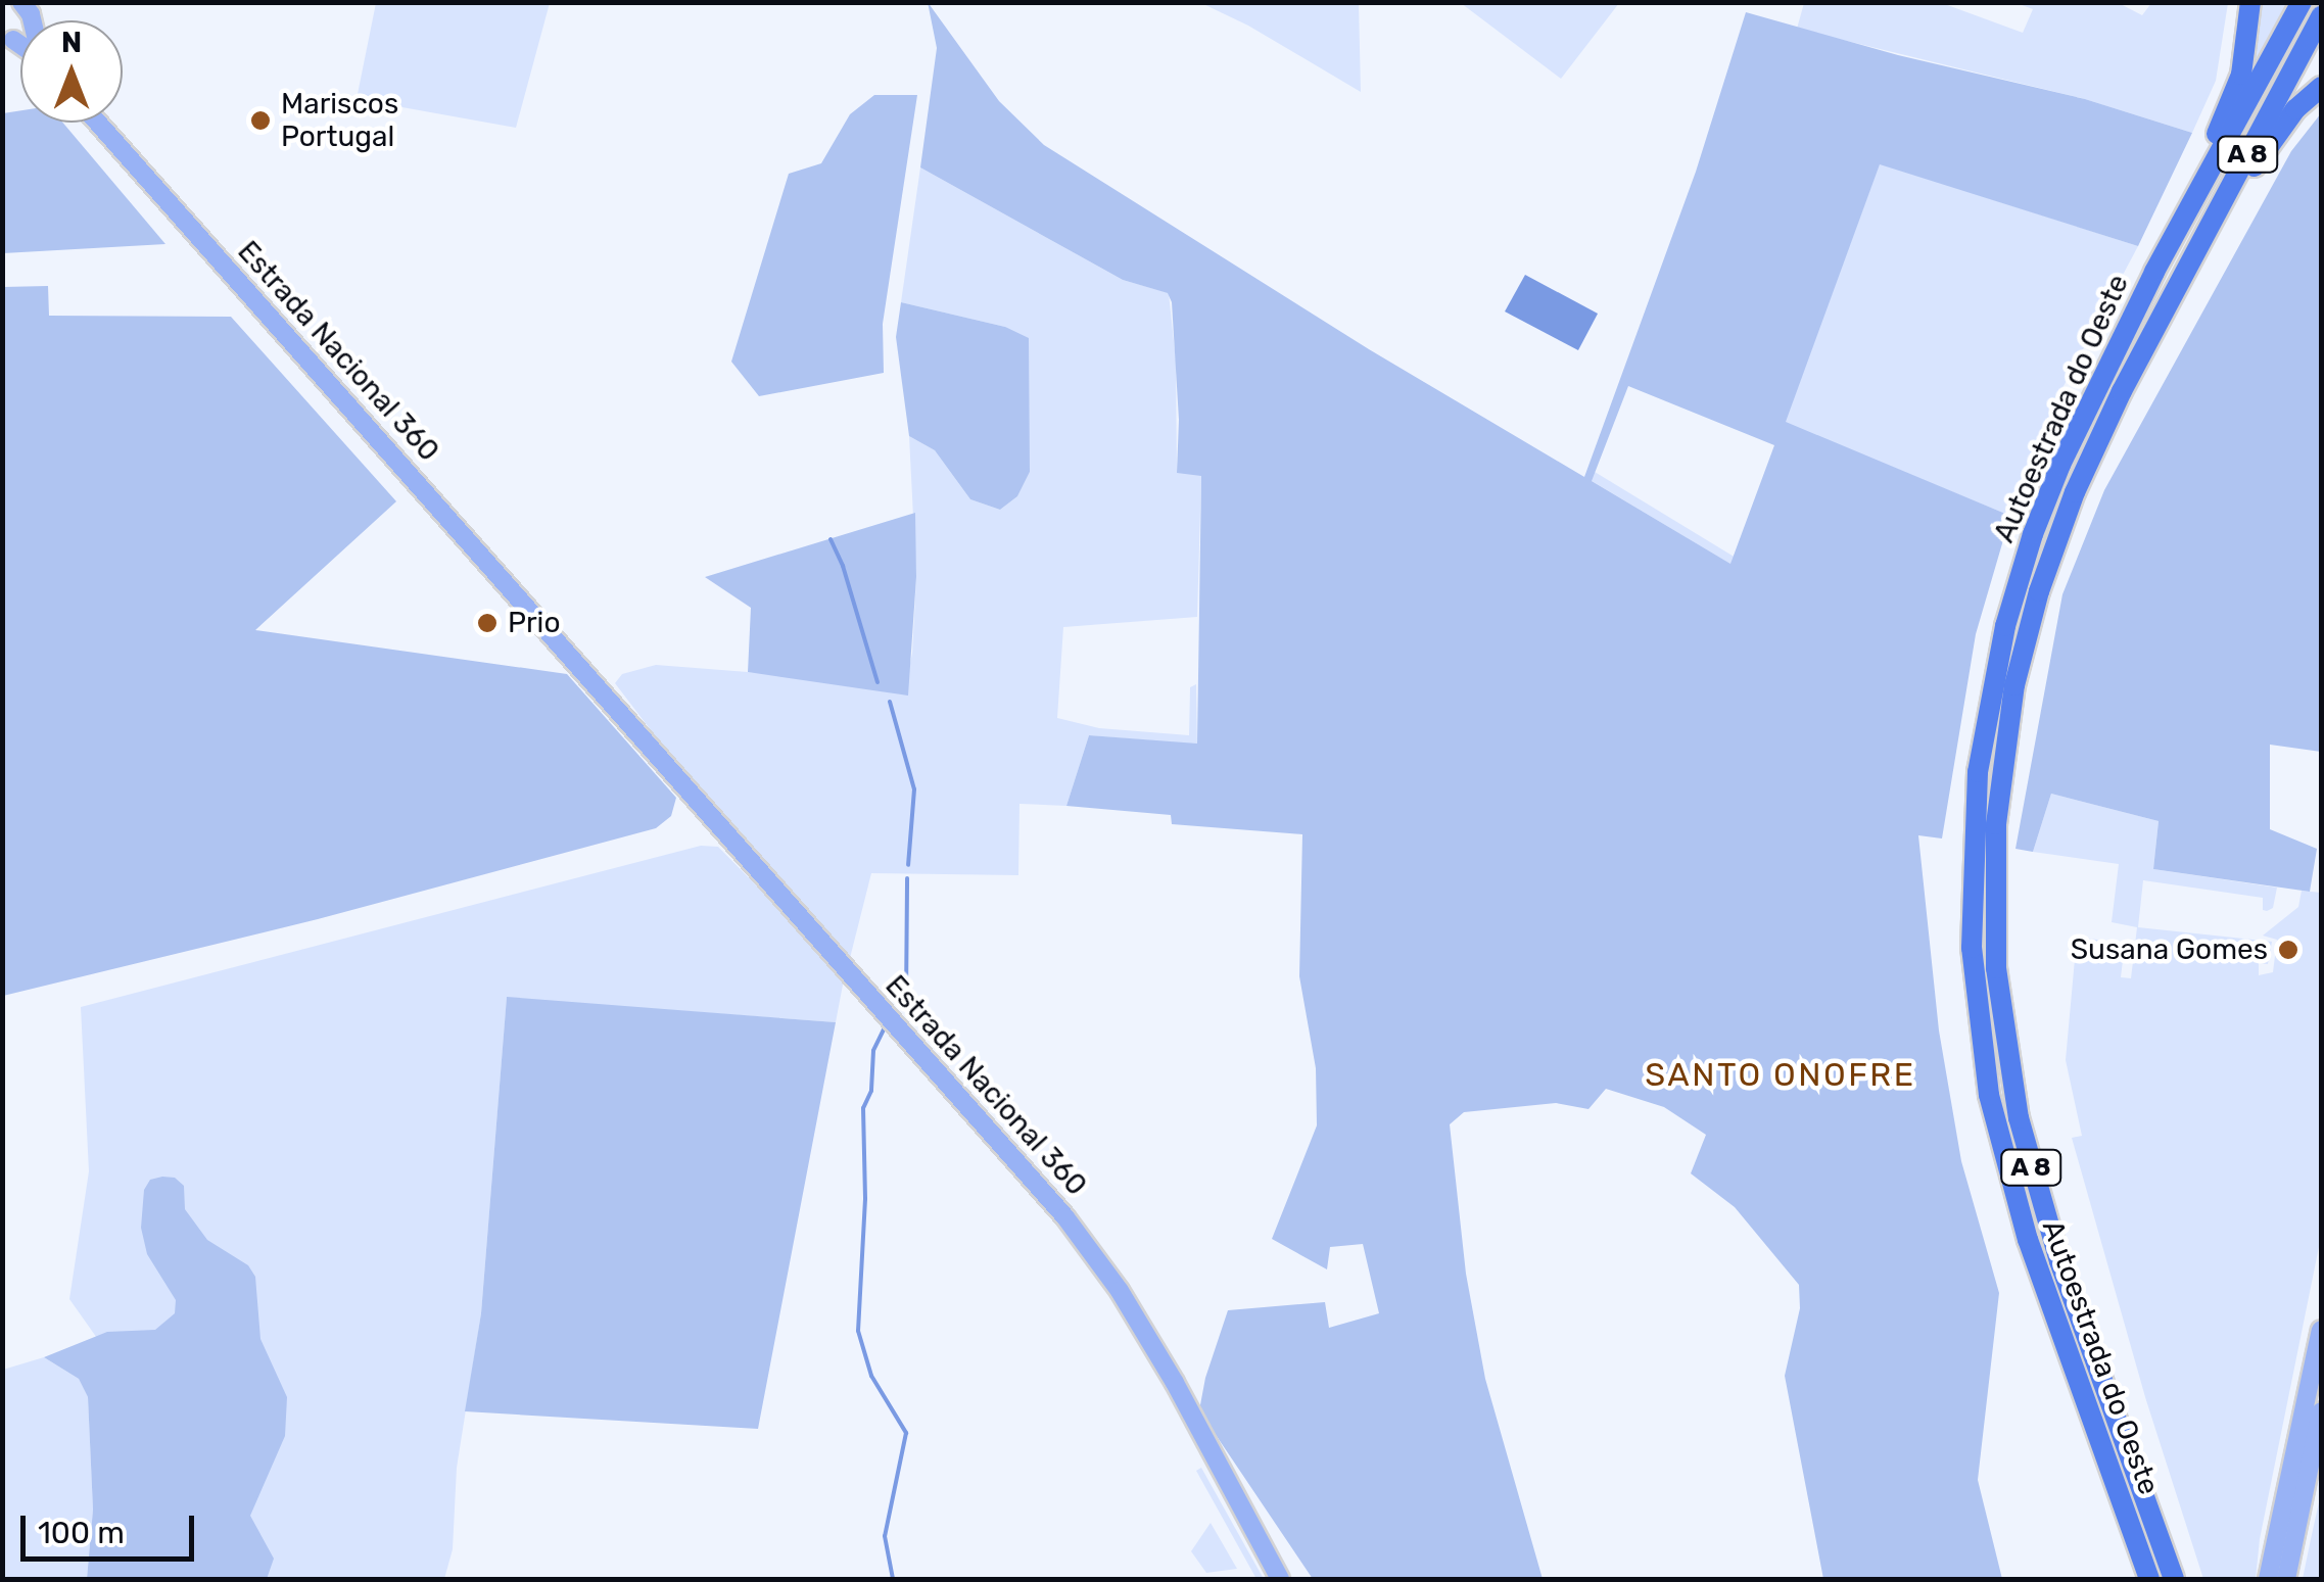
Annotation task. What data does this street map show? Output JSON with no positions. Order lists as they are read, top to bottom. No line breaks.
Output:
{"streets":{"highway":["A 8","Autoestrada do Oeste"],"main road":["Estrada Nacional 360"]},"districts":["SANTO ONOFRE"],"places":["Mariscos Portugal","Prio","Susana Gomes"],"scale_bar":"100 m","north":"top"}
